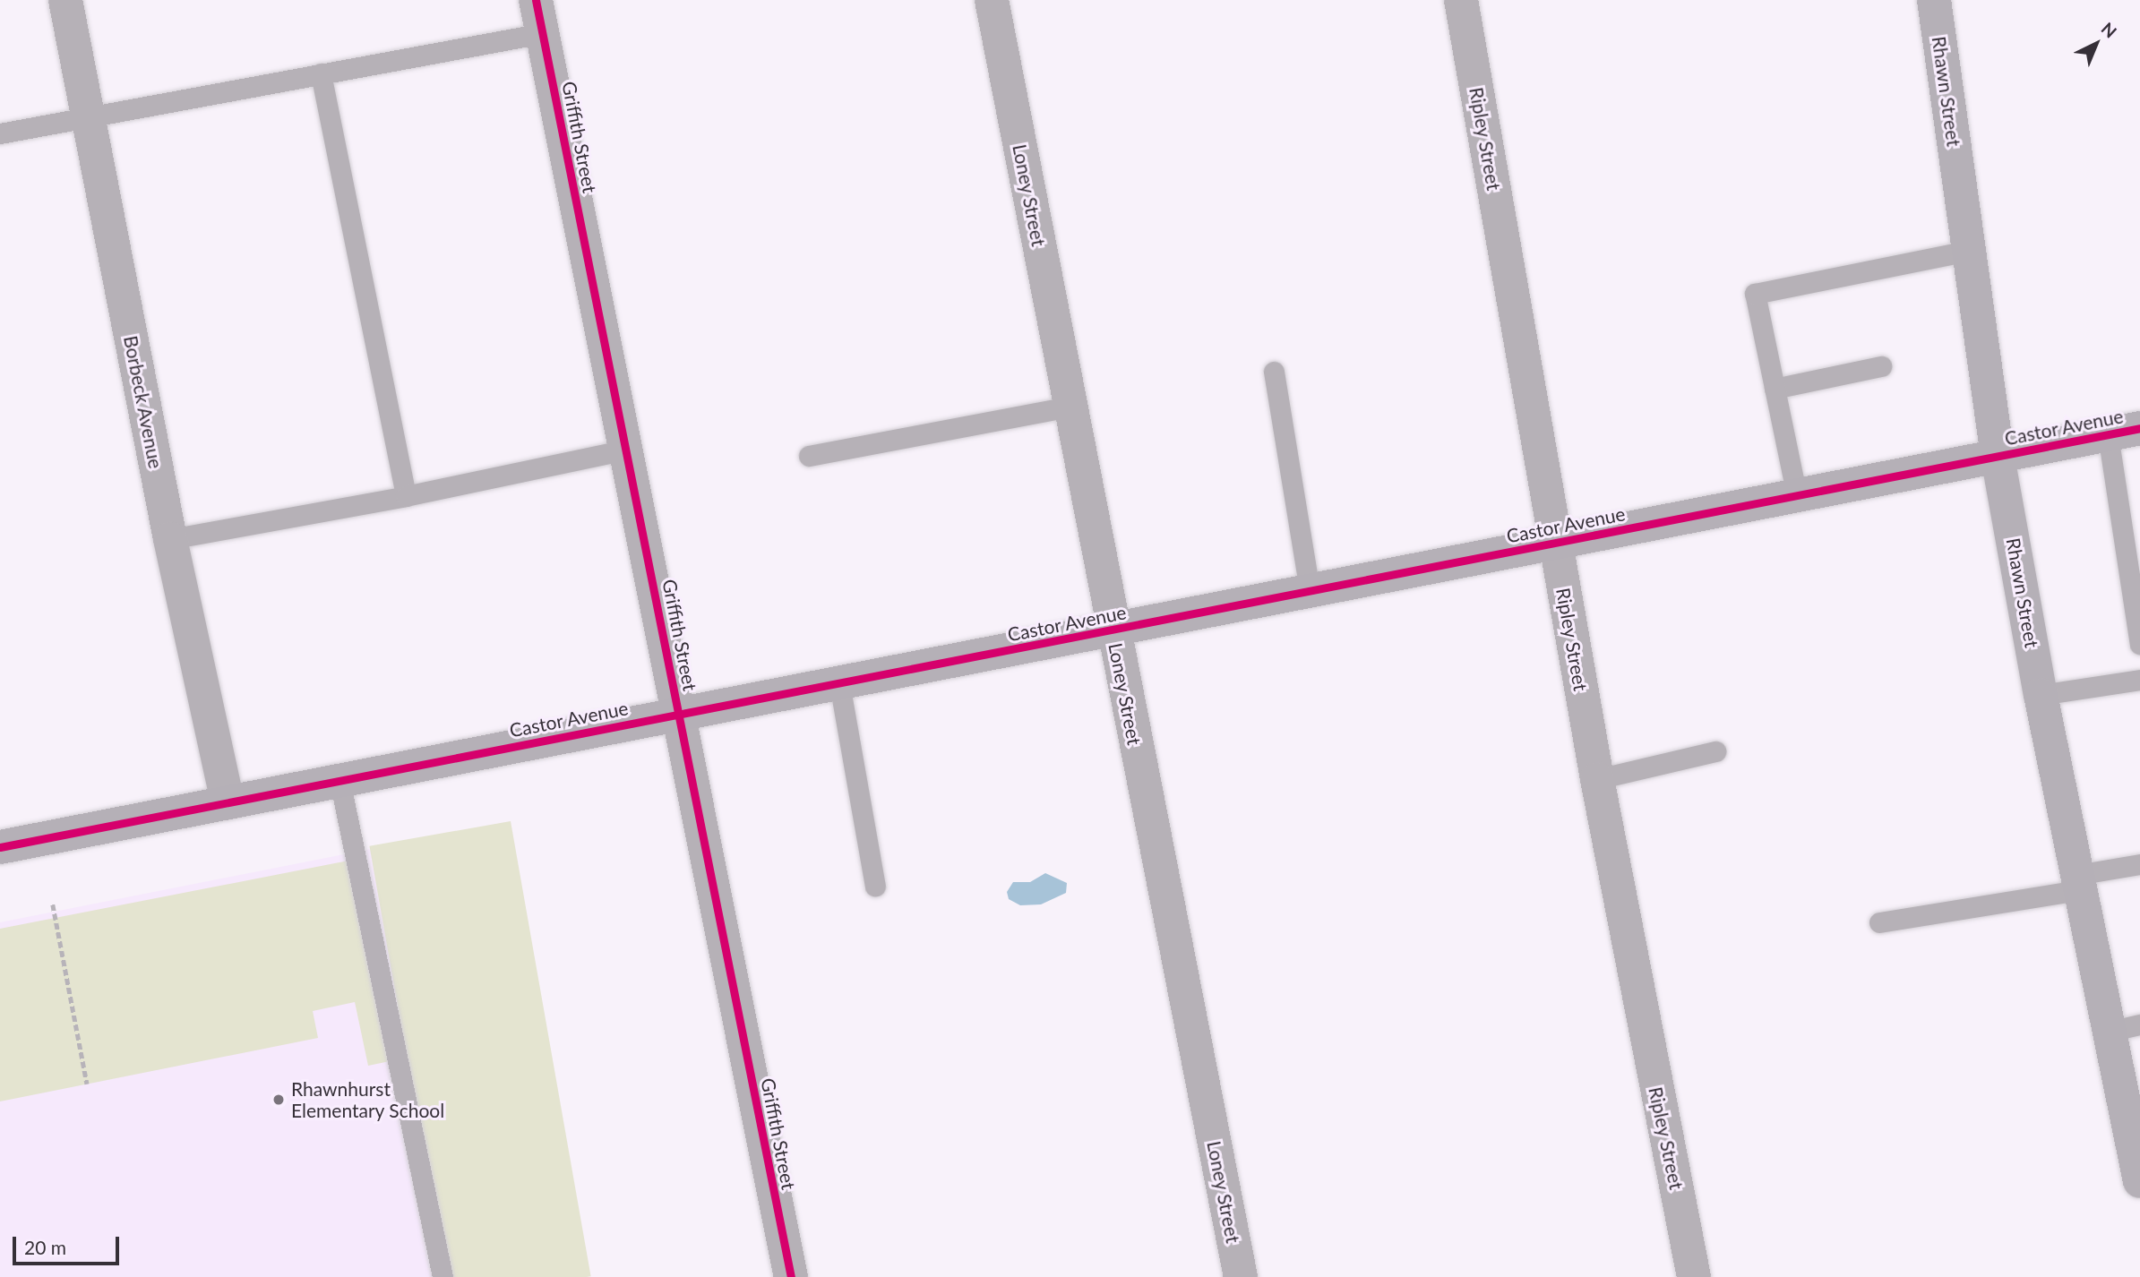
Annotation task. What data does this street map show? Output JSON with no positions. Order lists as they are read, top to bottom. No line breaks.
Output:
{"streets":{"main road":["Rhawn Street","Castor Avenue"],"street":["Griffith Street","Ripley Street","Loney Street","Borbeck Avenue"]},"crossings":[["Rhawn Street","Castor Avenue"],["Griffith Street","Castor Avenue"],["Ripley Street","Castor Avenue"],["Loney Street","Castor Avenue"],["Borbeck Avenue","Castor Avenue"]],"places":["Rhawnhurst Elementary School"],"scale_bar":"20 m","north":"top right"}
